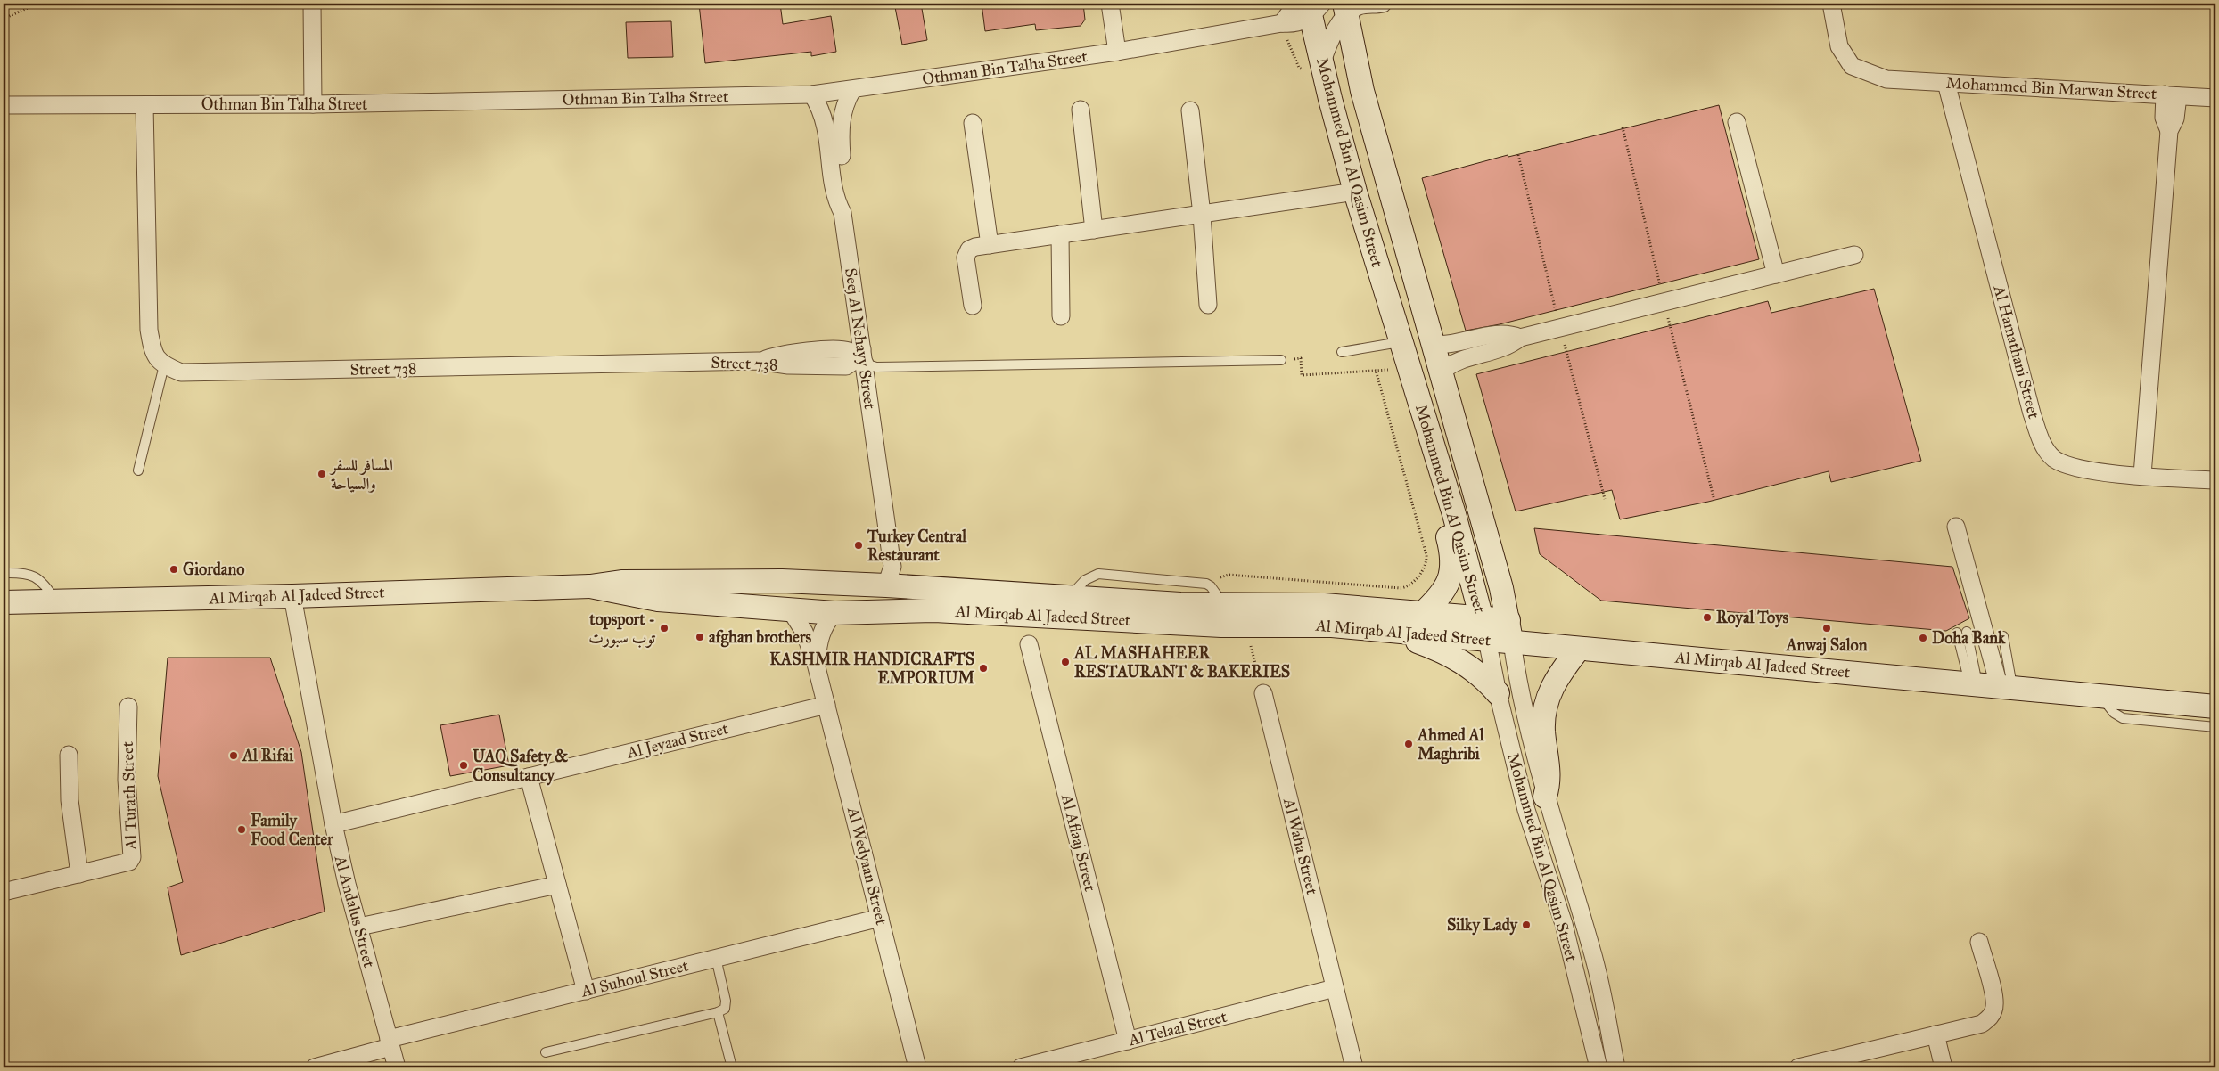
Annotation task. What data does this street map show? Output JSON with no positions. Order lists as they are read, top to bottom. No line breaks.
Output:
{"streets":{"street":["Othman Bin Talha Street","Mohammed Bin Marwan Street","Mohammed Bin Al Qasim Street","Seej Al Nehayy Street","Al Hamathani Street","Street 738","Al Mirqab Al Jadeed Street","Al Jeyaad Street","Al Turath Street","Al Aflaaj Street","Al Waha Street","Al Wedyaan Street","Al Andalus Street","Al Suhoul Street","Al Telaal Street"]},"crossings":[["Othman Bin Talha Street","Mohammed Bin Al Qasim Street"],["Othman Bin Talha Street","Seej Al Nehayy Street"],["Mohammed Bin Marwan Street","Al Hamathani Street"],["Mohammed Bin Al Qasim Street","Al Mirqab Al Jadeed Street"],["Seej Al Nehayy Street","Street 738"],["Seej Al Nehayy Street","Al Mirqab Al Jadeed Street"],["Al Mirqab Al Jadeed Street","Al Wedyaan Street"],["Al Mirqab Al Jadeed Street","Al Andalus Street"],["Al Jeyaad Street","Al Wedyaan Street"],["Al Jeyaad Street","Al Andalus Street"],["Al Aflaaj Street","Al Telaal Street"],["Al Waha Street","Al Telaal Street"],["Al Wedyaan Street","Al Suhoul Street"],["Al Andalus Street","Al Suhoul Street"]],"places":["المسافر للسفر والسياحة","Turkey Central Restaurant","Giordano","Royal Toys","topsport - توب سبورت","Anwaj Salon","afghan brothers","Doha Bank","AL MASHAHEER RESTAURANT & BAKERIES","KASHMIR HANDICRAFTS EMPORIUM","Ahmed Al Maghribi","Al Rifai","UAQ Safety & Consultancy","Family Food Center","Silky Lady"]}
